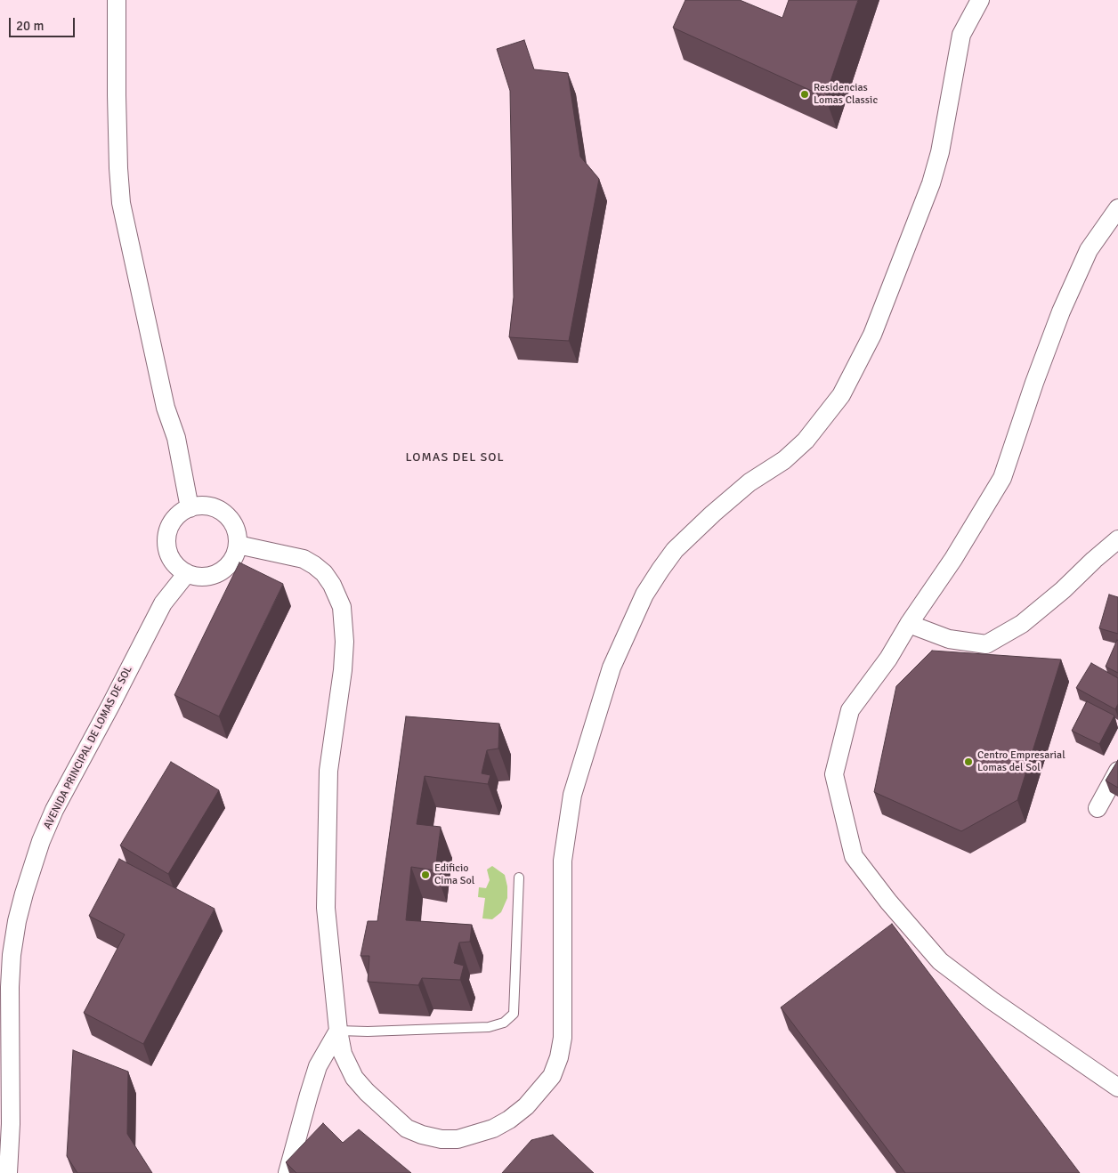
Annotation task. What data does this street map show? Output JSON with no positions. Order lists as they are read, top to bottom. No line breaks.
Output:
{"streets":{"street":["AVENIDA PRINCIPAL DE LOMAS DE SOL"]},"districts":["LOMAS DEL SOL"],"places":["Residencias Lomas Classic","Centro Empresarial Lomas del Sol","Edificio Cima Sol"],"scale_bar":"20 m"}
